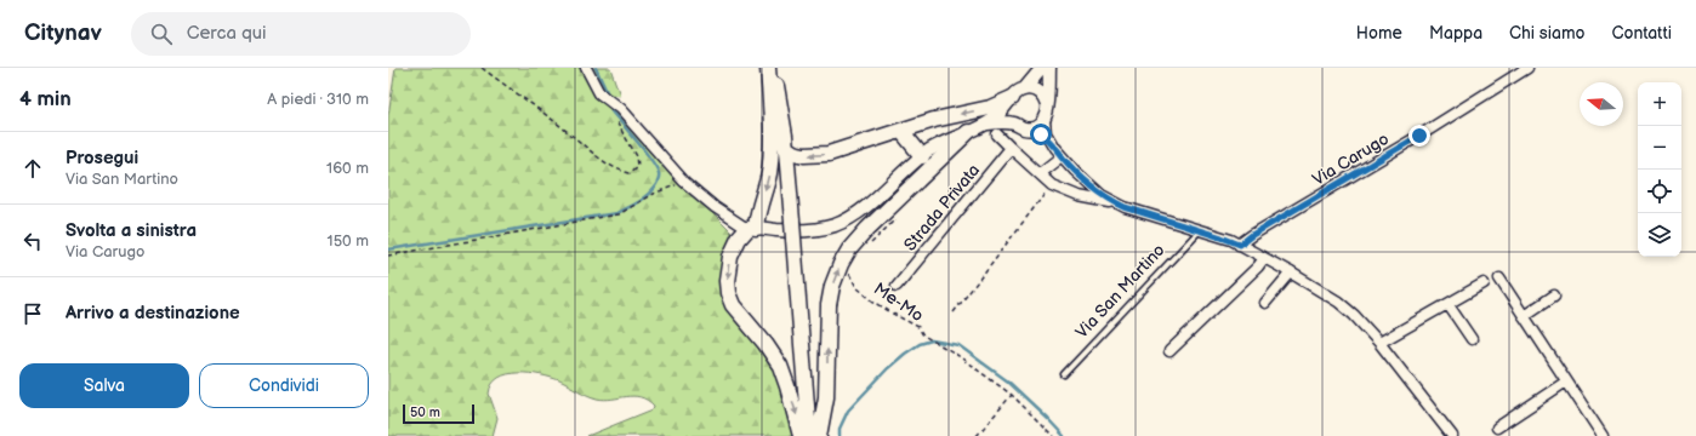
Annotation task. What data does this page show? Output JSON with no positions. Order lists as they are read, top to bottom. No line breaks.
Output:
{"streets":{"street":["Via Carugo","Strada Privata","Via San Martino"],"path":["Me-Mo"]},"crossings":[["Via Carugo","Via San Martino"]],"scale_bar":"50 m","north":"left","page":{"header":"Citynav","search":"Cerca qui","nav":["Home","Mappa","Chi siamo","Contatti"],"heading":["4 min","A piedi · 310 m"],"map_buttons":["+","−"],"list":[["Prosegui","Via San Martino","160 m"],["Svolta a sinistra","Via Carugo","150 m"],"Arrivo a destinazione"],"buttons":["Salva","Condividi"],"scale":"50 m"}}
